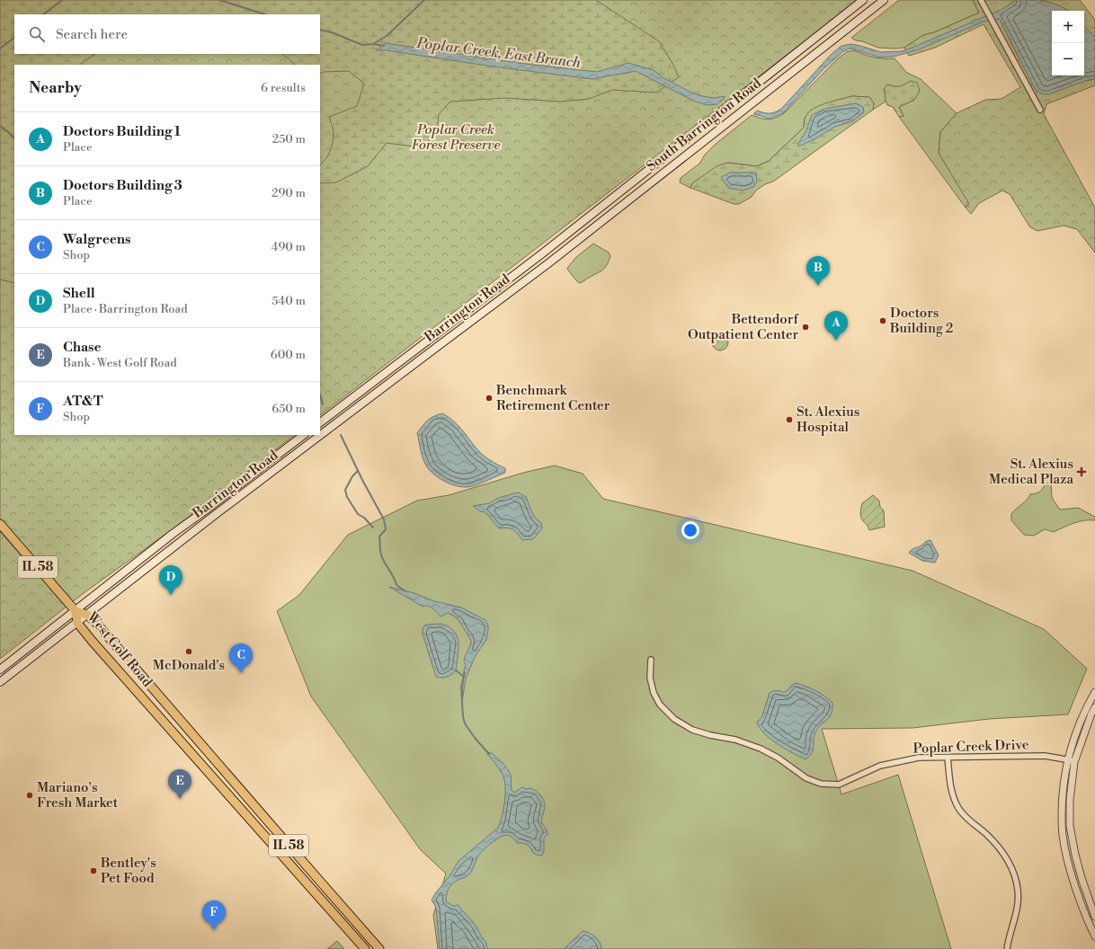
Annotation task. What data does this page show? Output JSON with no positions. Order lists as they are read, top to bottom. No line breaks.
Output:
{"streets":{"main road":["South Barrington Road","Barrington Road","IL 58","West Golf Road"],"street":["Poplar Creek Drive"]},"crossings":[["South Barrington Road","Barrington Road"],["Barrington Road","IL 58"],["Barrington Road","West Golf Road"],["IL 58","West Golf Road"]],"water":["Poplar Creek, East Branch"],"parks":["Poplar Creek Forest Preserve"],"places":{"other":["Doctors Building 2","Bettendorf Outpatient Center","Benchmark Retirement Center","St. Alexius Hospital","McDonald's","Mariano's Fresh Market","Bentley's Pet Food"],"health":["St. Alexius Medical Plaza"]},"page":{"map_buttons":["+","−"],"search":"Search here","heading":["Nearby","6 results"],"list":[{"mark":"A","name":"Doctors Building 1","note":"Place","value":"250 m"},{"mark":"B","name":"Doctors Building 3","note":"Place","value":"290 m"},{"mark":"C","name":"Walgreens","note":"Shop","value":"490 m"},{"mark":"D","name":"Shell","note":"Place · Barrington Road","value":"540 m"},{"mark":"E","name":"Chase","note":"Bank · West Golf Road","value":"600 m"},{"mark":"F","name":"AT&T","note":"Shop","value":"650 m"}],"pins":["B","A","D","C","E","F"]}}
